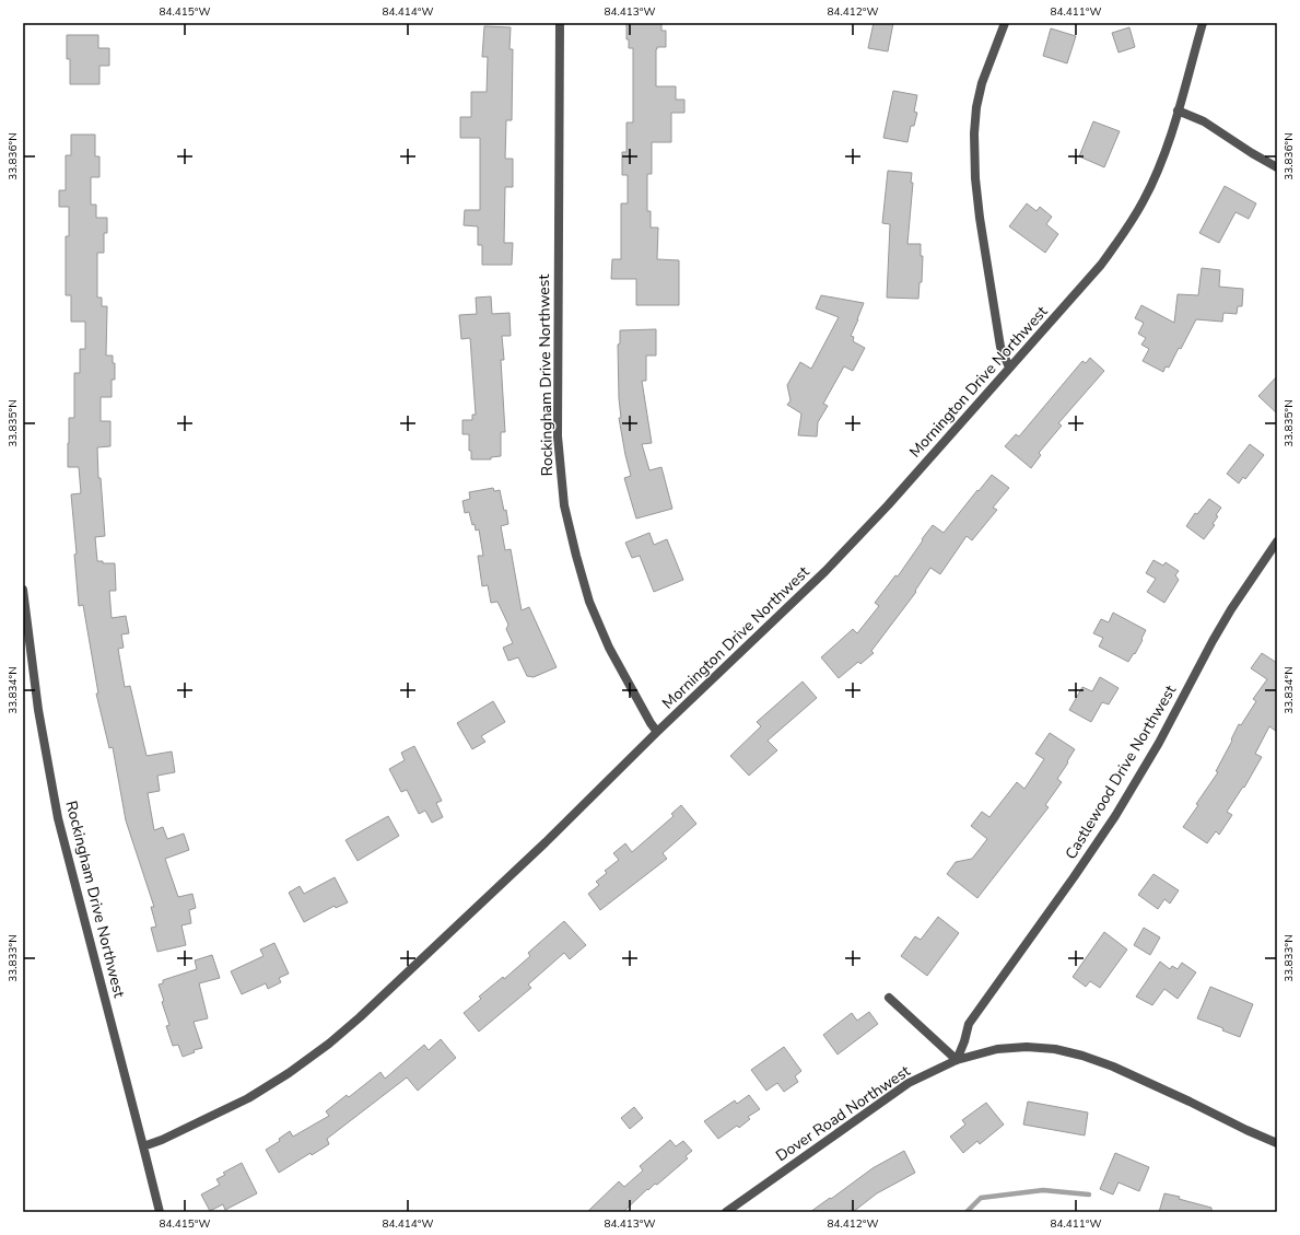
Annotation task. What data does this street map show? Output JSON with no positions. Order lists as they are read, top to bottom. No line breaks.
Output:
{"streets":{"street":["Rockingham Drive Northwest","Mornington Drive Northwest","Castlewood Drive Northwest","Dover Road Northwest"]},"crossings":[["Rockingham Drive Northwest","Mornington Drive Northwest"],["Castlewood Drive Northwest","Dover Road Northwest"]],"coordinates":["84.415°W","84.414°W","84.413°W","84.412°W","84.411°W","33.836°N","33.835°N","33.834°N","33.833°N"]}
